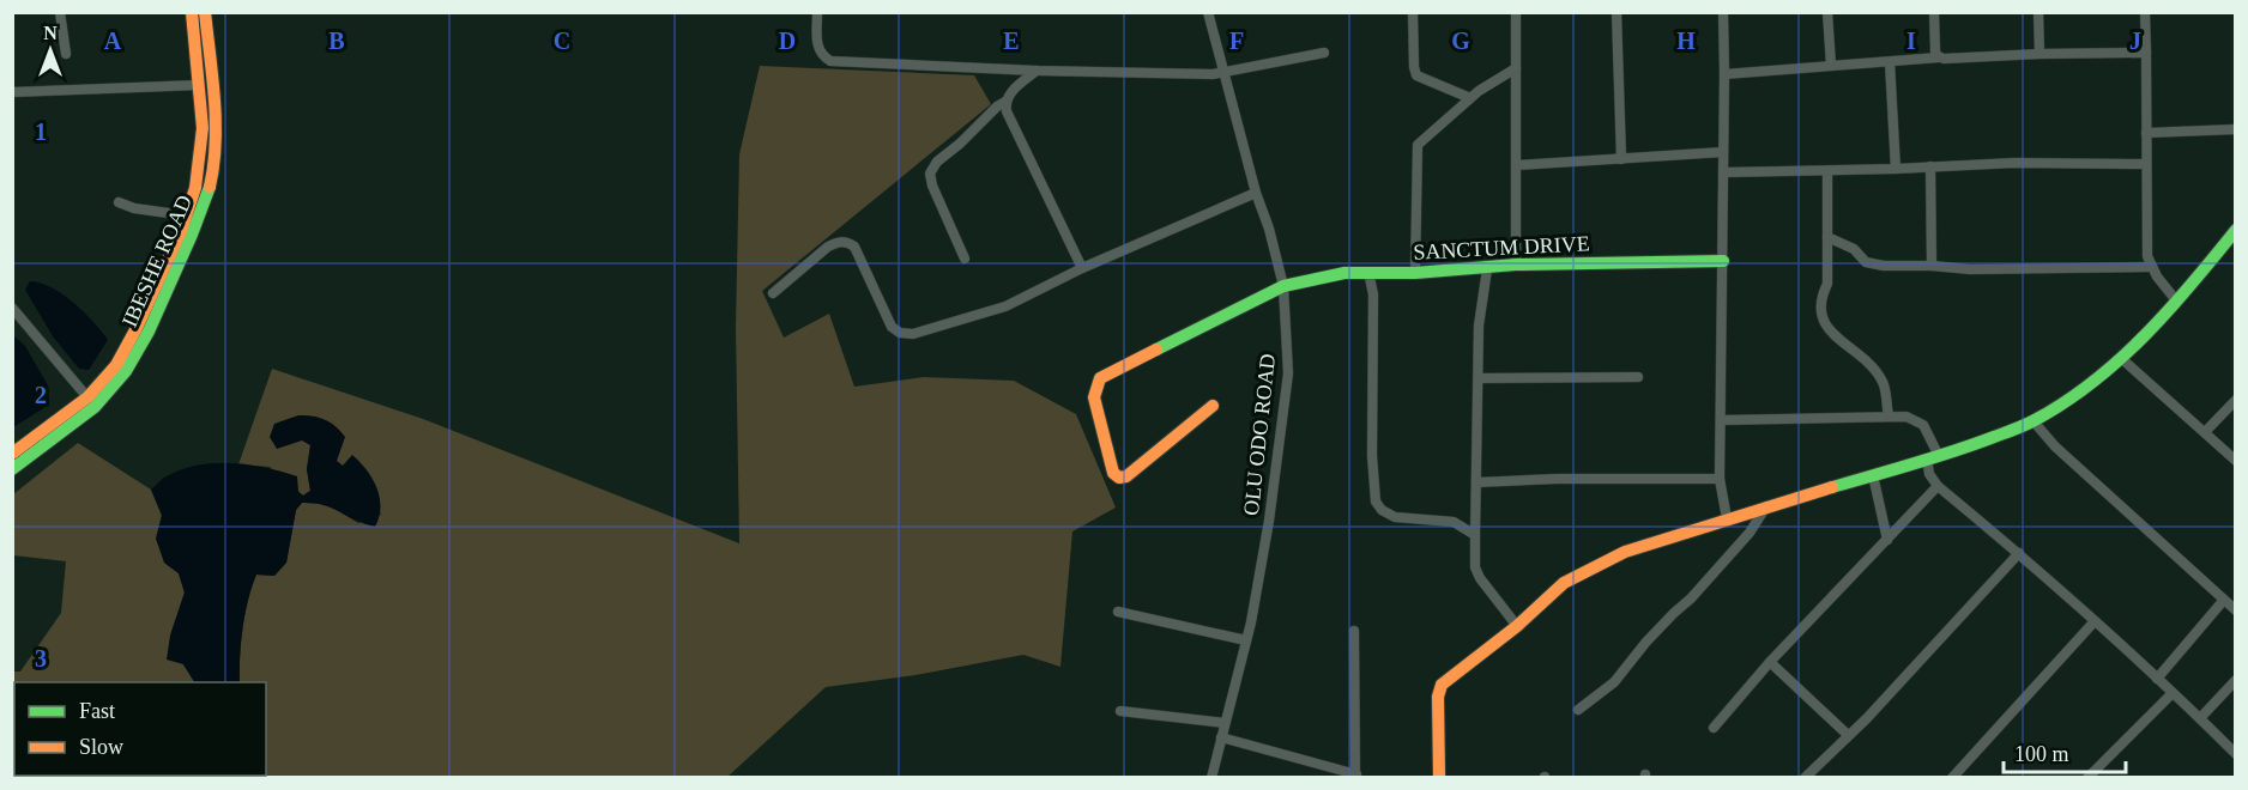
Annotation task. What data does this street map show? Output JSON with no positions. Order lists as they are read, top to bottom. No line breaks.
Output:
{"streets":{"street":["SANCTUM DRIVE","IBESHE ROAD","OLU ODO ROAD"]},"crossings":[["SANCTUM DRIVE","OLU ODO ROAD"]],"legend":["Fast","Slow"],"scale_bar":"100 m","north":"top","grid":{"columns":["A","B","C","D","E","F","G","H","I","J"],"rows":["1","2","3"]}}
